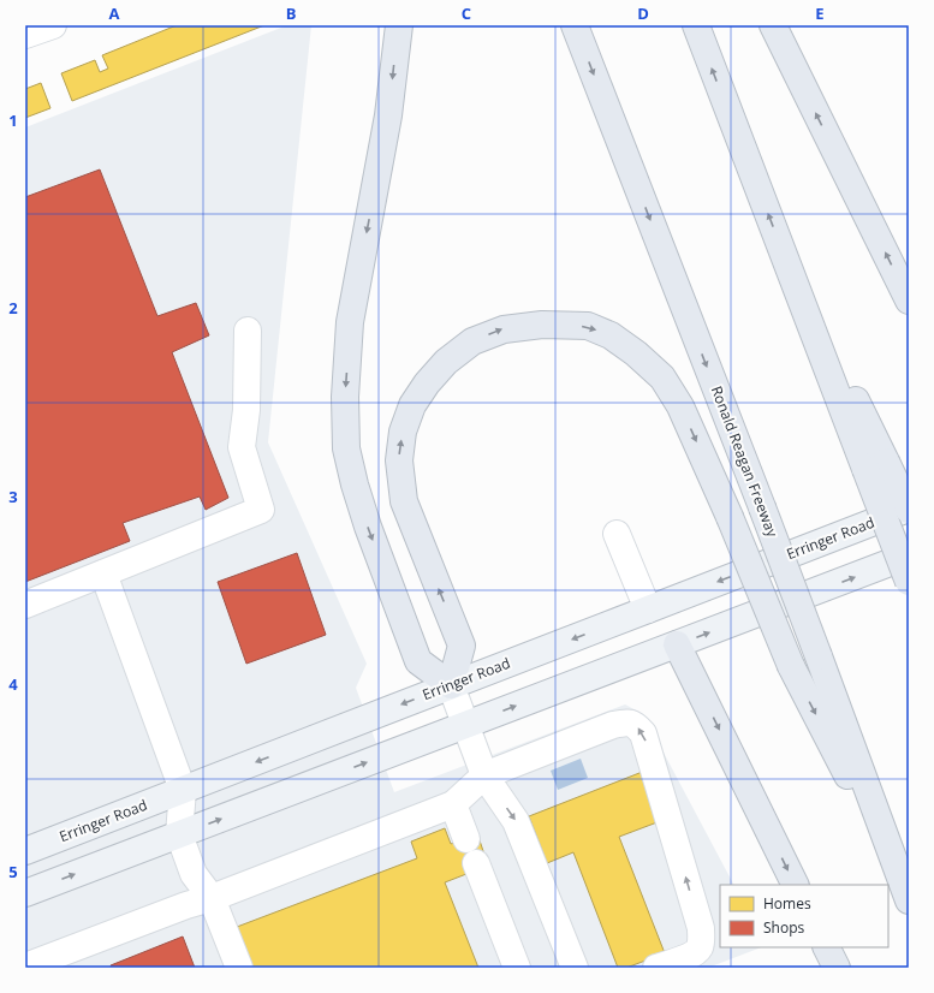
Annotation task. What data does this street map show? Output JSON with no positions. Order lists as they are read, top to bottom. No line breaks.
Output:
{"streets":{"highway":["Ronald Reagan Freeway"],"main road":["Erringer Road"]},"legend":["Homes","Shops"],"grid":{"columns":["A","B","C","D","E"],"rows":["1","2","3","4","5"]}}
